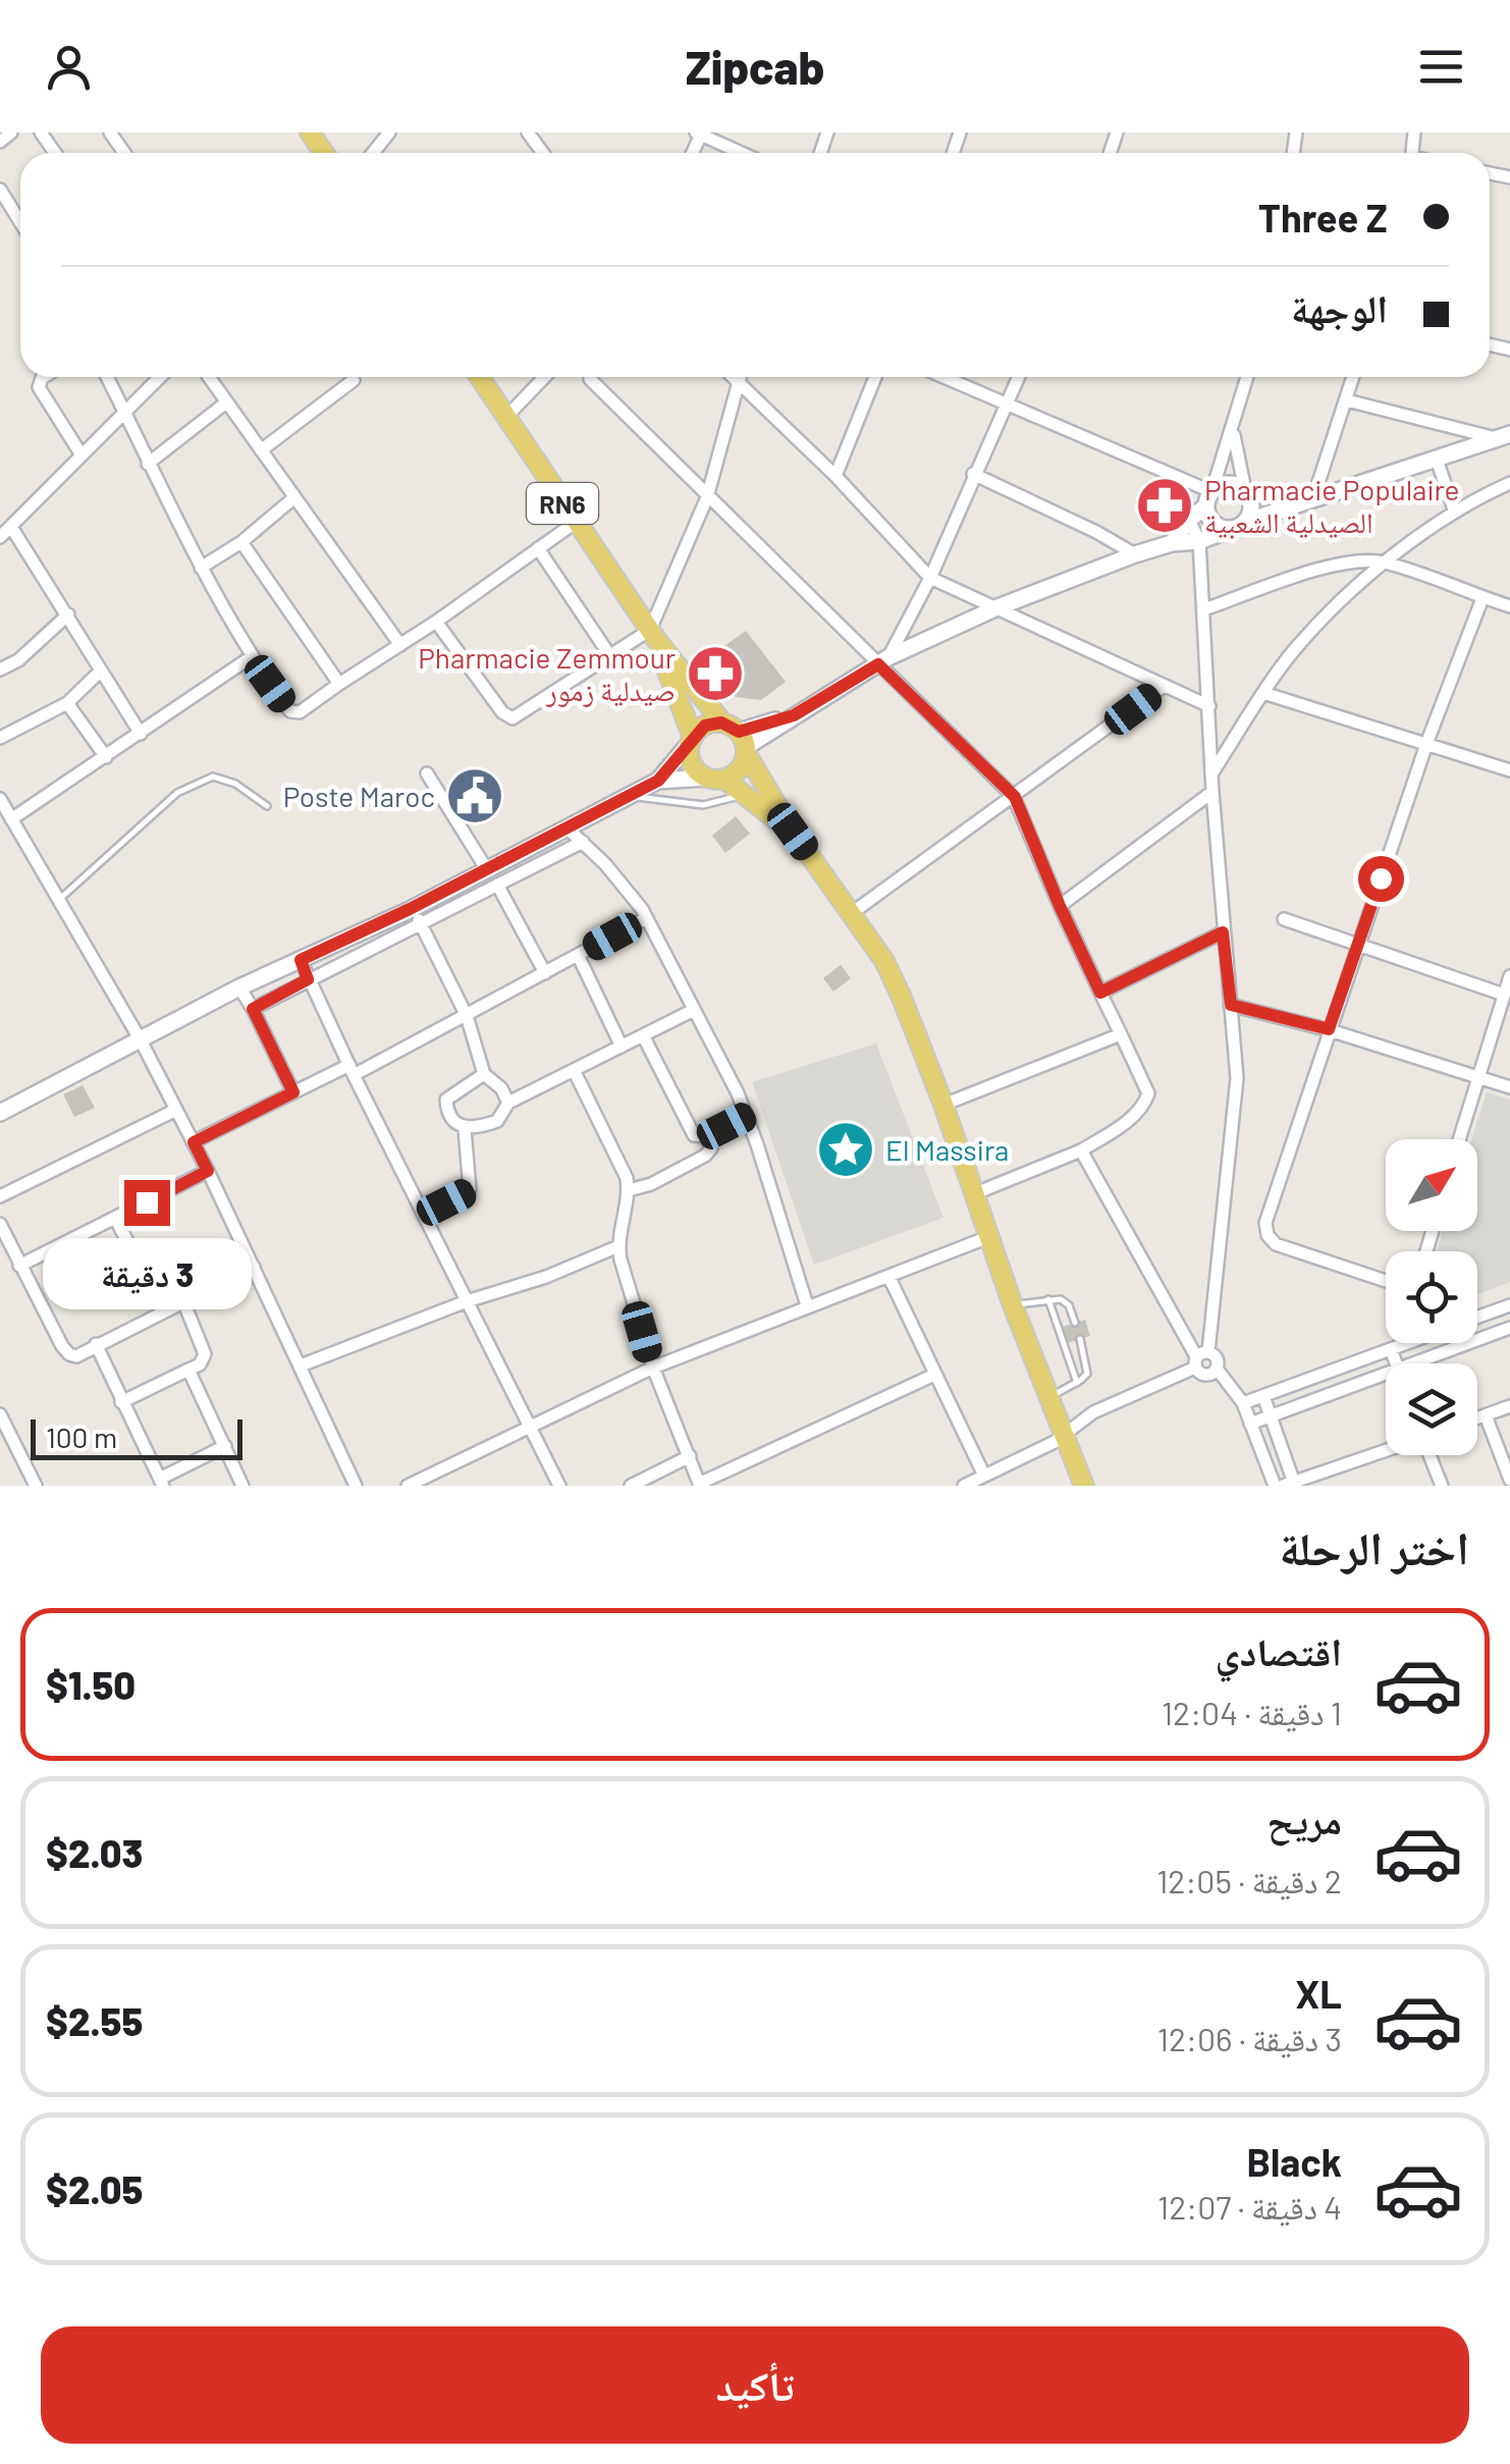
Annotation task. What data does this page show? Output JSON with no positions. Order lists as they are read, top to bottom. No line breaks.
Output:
{"streets":{"main road":["RN6"]},"places":{"pharmacy":["Pharmacie Populaire الصيدلية الشعبية","Pharmacie Zemmour صيدلية زمور"],"public building":["Poste Maroc"],"place":["El Massira"]},"scale_bar":"100 m","north":"top right","page":{"header":"Zipcab","banner":["Three Z","الوجهة"],"bubble":"3 دقيقة","scale":"100 m","heading":"اختر الرحلة","list":[{"name":"اقتصادي","note":"1 دقيقة · 12:04","value":"$1.50"},{"name":"مريح","note":"2 دقيقة · 12:05","value":"$2.03"},{"name":"XL","note":"3 دقيقة · 12:06","value":"$2.55"},{"name":"Black","note":"4 دقيقة · 12:07","value":"$2.05"}],"buttons":"تأكيد"}}
